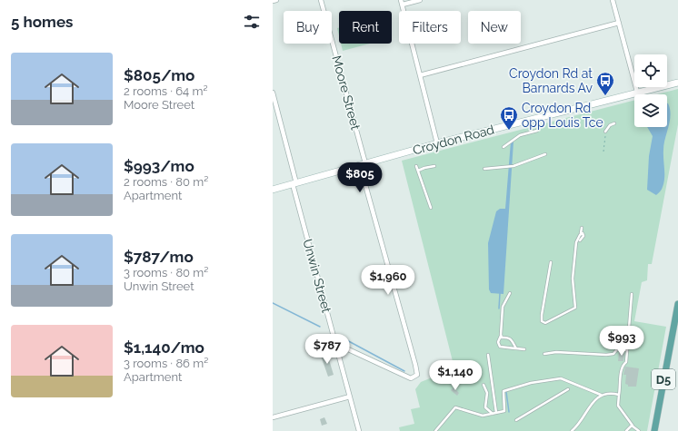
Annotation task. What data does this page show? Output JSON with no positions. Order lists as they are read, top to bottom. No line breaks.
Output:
{"streets":{"main road":["Croydon Road","D5"],"street":["Moore Street","Unwin Street"]},"crossings":[["Moore Street","Croydon Road"],["Moore Street","Unwin Street"],["Croydon Road","Unwin Street"]],"places":{"bus stop":["Croydon Rd at Barnards Av","Croydon Rd opp Louis Tce"]},"page":{"heading":"5 homes","chip":["Buy","Rent","Filters","New"],"list":[{"name":"$805/mo","note":"2 rooms · 64 m² · Moore Street"},{"name":"$993/mo","note":"2 rooms · 80 m² · Apartment"},{"name":"$787/mo","note":"3 rooms · 80 m² · Unwin Street"},{"name":"$1,140/mo","note":"3 rooms · 86 m² · Apartment"}],"price":["$805","$1,960","$993","$787","$1,140"]}}
